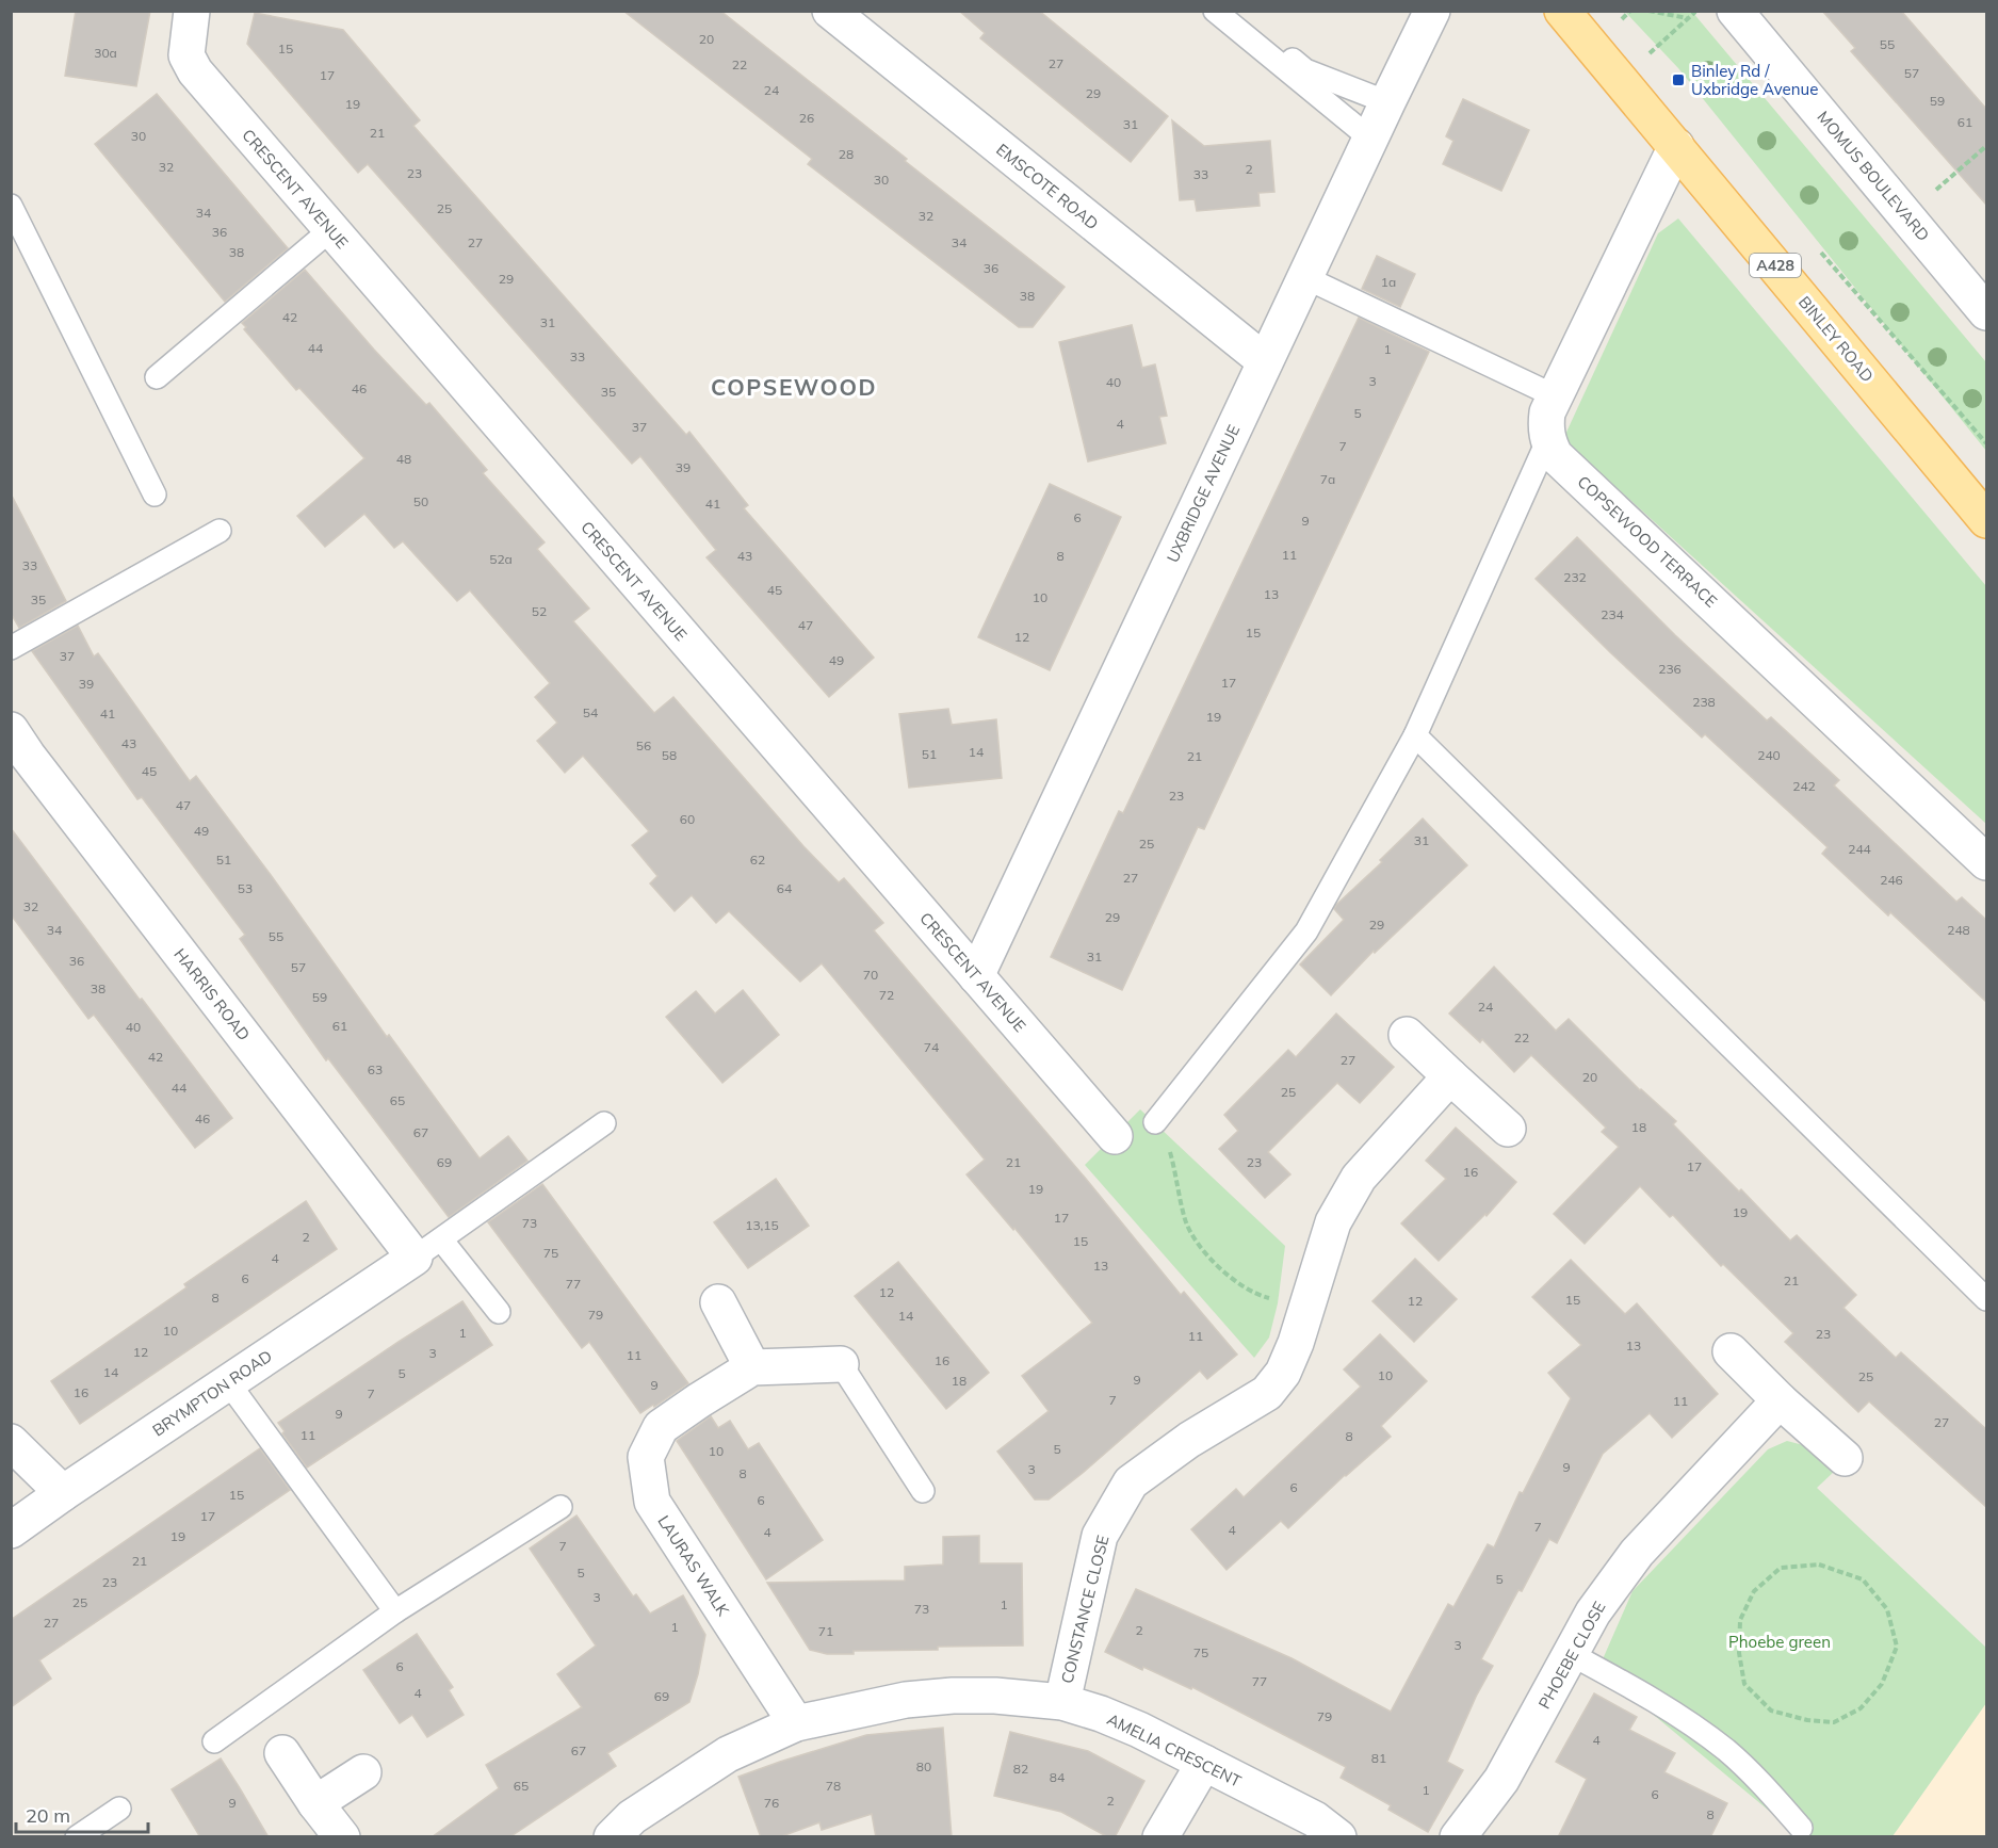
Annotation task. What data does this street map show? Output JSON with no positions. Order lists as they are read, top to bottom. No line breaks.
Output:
{"streets":{"main road":["A428","BINLEY ROAD"],"street":["MOMUS BOULEVARD","EMSCOTE ROAD","CRESCENT AVENUE","UXBRIDGE AVENUE","COPSEWOOD TERRACE","HARRIS ROAD","BRYMPTON ROAD","LAURAS WALK","CONSTANCE CLOSE","PHOEBE CLOSE","AMELIA CRESCENT"]},"crossings":[["EMSCOTE ROAD","UXBRIDGE AVENUE"],["CRESCENT AVENUE","UXBRIDGE AVENUE"],["HARRIS ROAD","BRYMPTON ROAD"],["LAURAS WALK","AMELIA CRESCENT"],["CONSTANCE CLOSE","AMELIA CRESCENT"]],"districts":["COPSEWOOD"],"parks":["Phoebe green"],"places":{"transit":["Binley Rd / Uxbridge Avenue"]},"house_numbers":["20","55","15","30a","27","22","57","17","24","29","59","19","26","61","31","21","30","28","32","2","23","33","30","25","34","32","36","27","34","38","36","29","1a","38","42","31","44","1","33","3","40","46","35","5","4","37","7","48","39","7a","50","41","6","9","11","43","8","52a","33","232","45","13","10","35","52","234","47","15","12","37","49","236","17","39","238","54","41","19","43","56","14","51","58","240","21","45","242","23","47","60","49","31","25","244","51","62","27","246","53","64","32","29","29","34","248","55","31","36","57","70","38","72","59","24","61","40","22","74","42","27","63","20","44","25","65","46","18","67","69","21","23","17","16","19","19","17","73","13,15","2","15","75","4","13","6","21","77","12","8","15","12","79","14","10","1","23","11","13","12","3","11","16","14","5","10","25","9","18","9","16","7","7","11","9","27","11","8","5","10","9","3","8","6","15","6","17","7","4","4","19","7","21","5","5","23","3","25","1","73","27","1","2","71","3","75","6","77","4","69","79","4","67","81","80","82","84","65","78","1","6","2","9","76","8"],"scale_bar":"20 m"}
